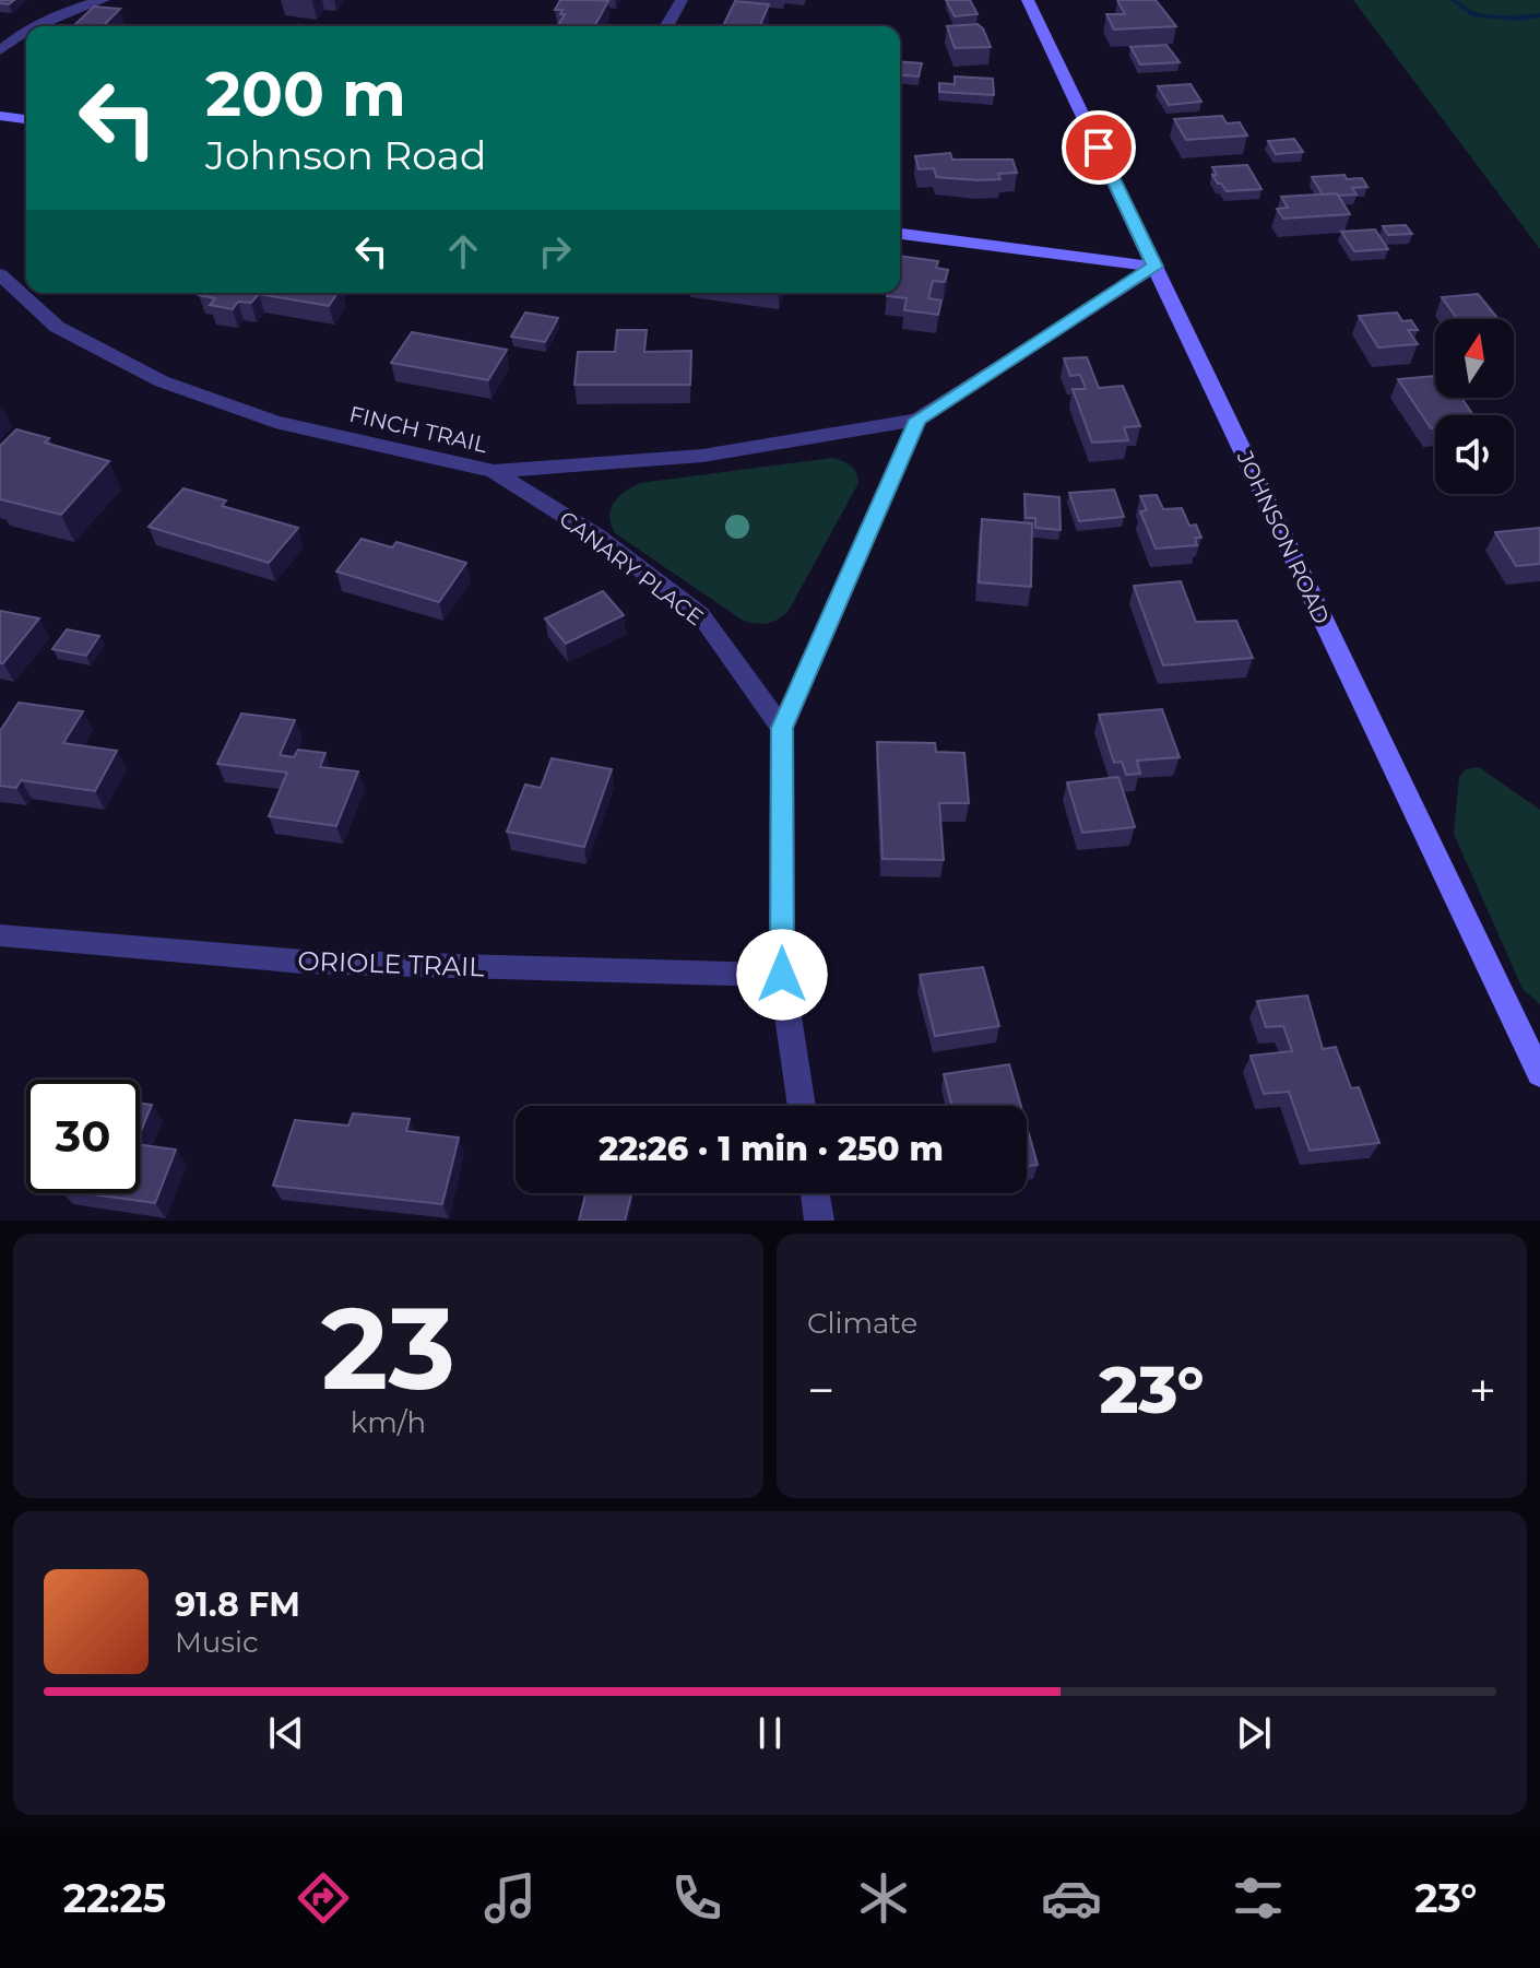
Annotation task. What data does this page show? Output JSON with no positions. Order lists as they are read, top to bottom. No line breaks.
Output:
{"streets":{"main road":["JOHNSON ROAD"],"street":["FINCH TRAIL","CANARY PLACE","ORIOLE TRAIL"]},"crossings":[["FINCH TRAIL","CANARY PLACE"]],"north":"top","page":{"turn":["200 m","Johnson Road"],"limit":"30","trip":"22:26 · 1 min · 250 m","tile":[["23","km/h"],"Climate"],"heat":["−","23°","+"],"song":["91.8 FM","Music"],"tabs":["22:25","23°"]}}
